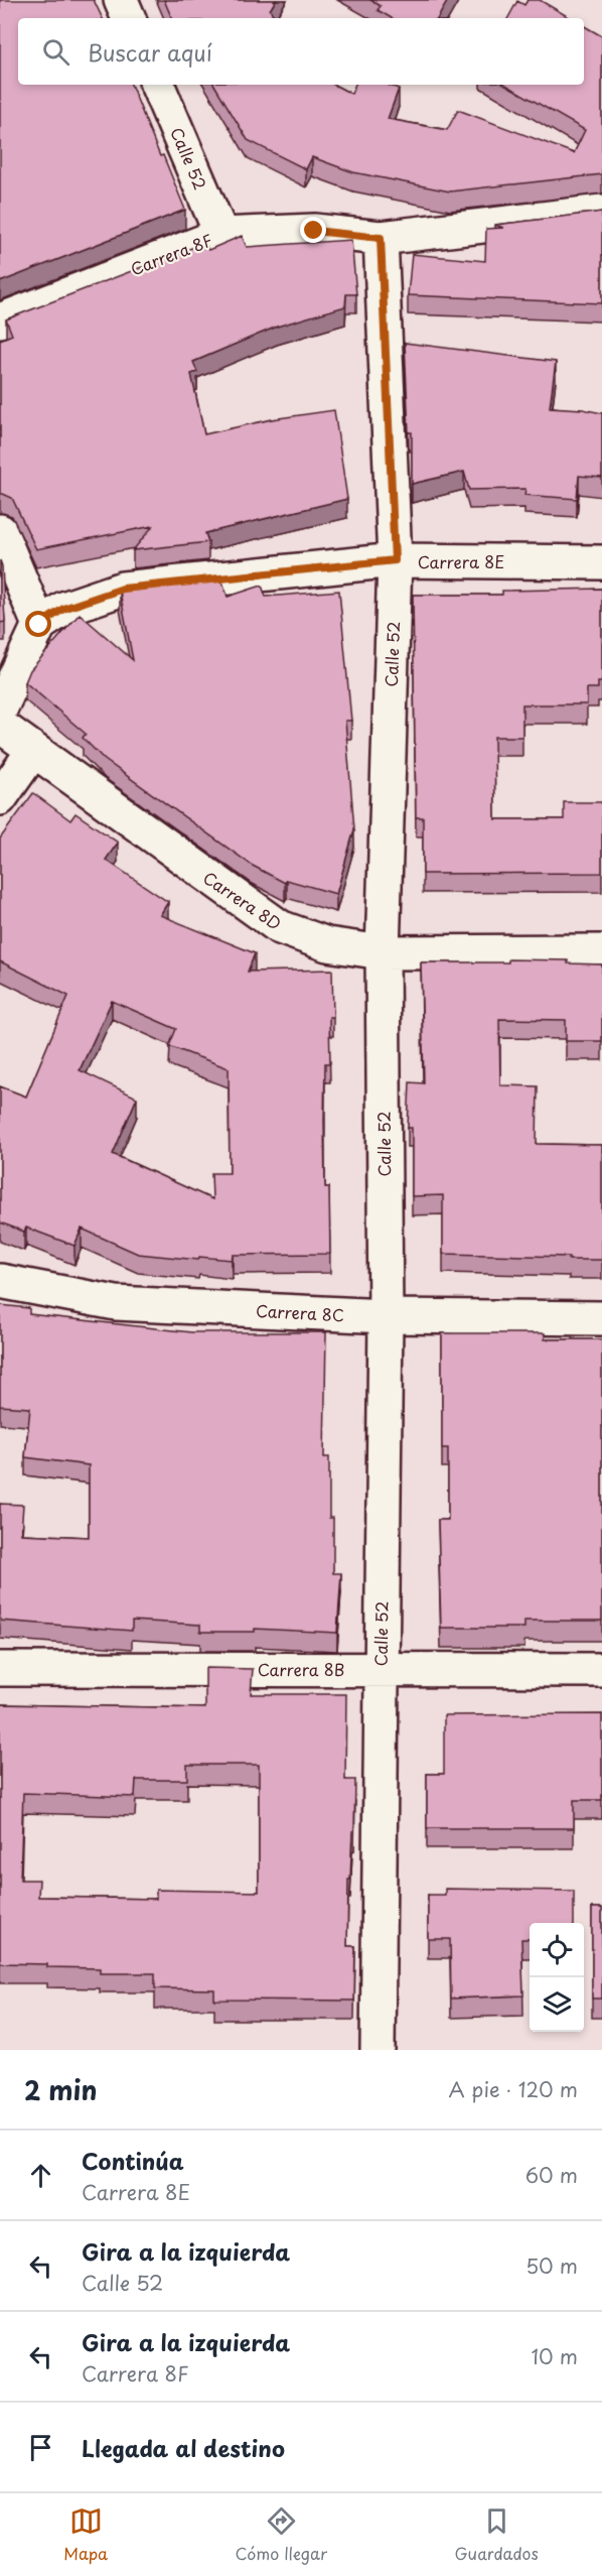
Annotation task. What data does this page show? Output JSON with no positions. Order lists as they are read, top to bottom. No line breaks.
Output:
{"streets":{"street":["Calle 52","Carrera 8F","Carrera 8E","Carrera 8D","Carrera 8C","Carrera 8B"]},"crossings":[["Calle 52","Carrera 8F"],["Calle 52","Carrera 8E"],["Calle 52","Carrera 8D"],["Calle 52","Carrera 8C"],["Calle 52","Carrera 8B"]],"page":{"search":"Buscar aquí","heading":["2 min","A pie · 120 m"],"list":[["Continúa","Carrera 8E","60 m"],["Gira a la izquierda","Calle 52","50 m"],["Gira a la izquierda","Carrera 8F","10 m"],"Llegada al destino"],"nav":["Mapa","Cómo llegar","Guardados"]}}
